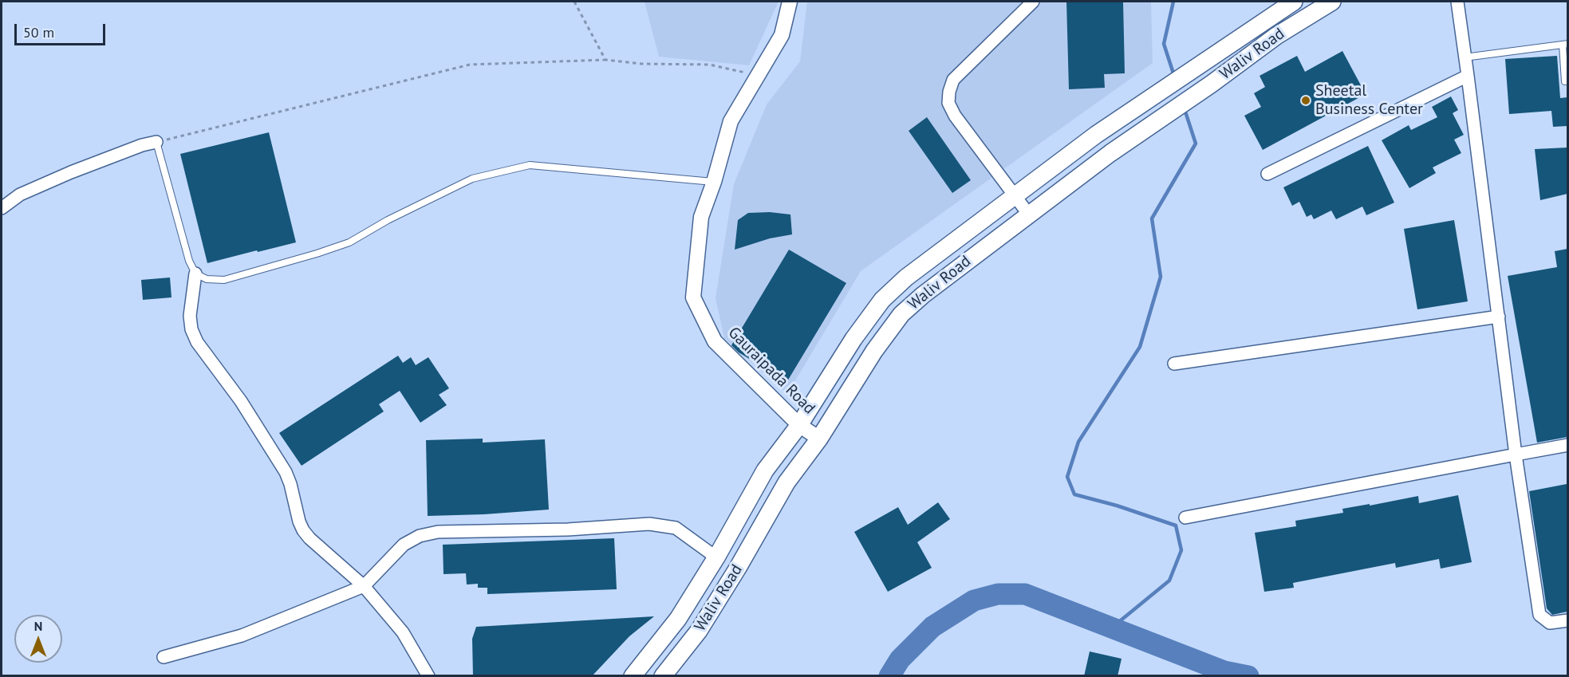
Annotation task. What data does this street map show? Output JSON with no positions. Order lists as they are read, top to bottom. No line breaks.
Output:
{"streets":{"main road":["Waliv Road"],"street":["Gauraipada Road"]},"crossings":[["Waliv Road","Gauraipada Road"]],"places":["Sheetal Business Center"],"scale_bar":"50 m","north":"top"}
